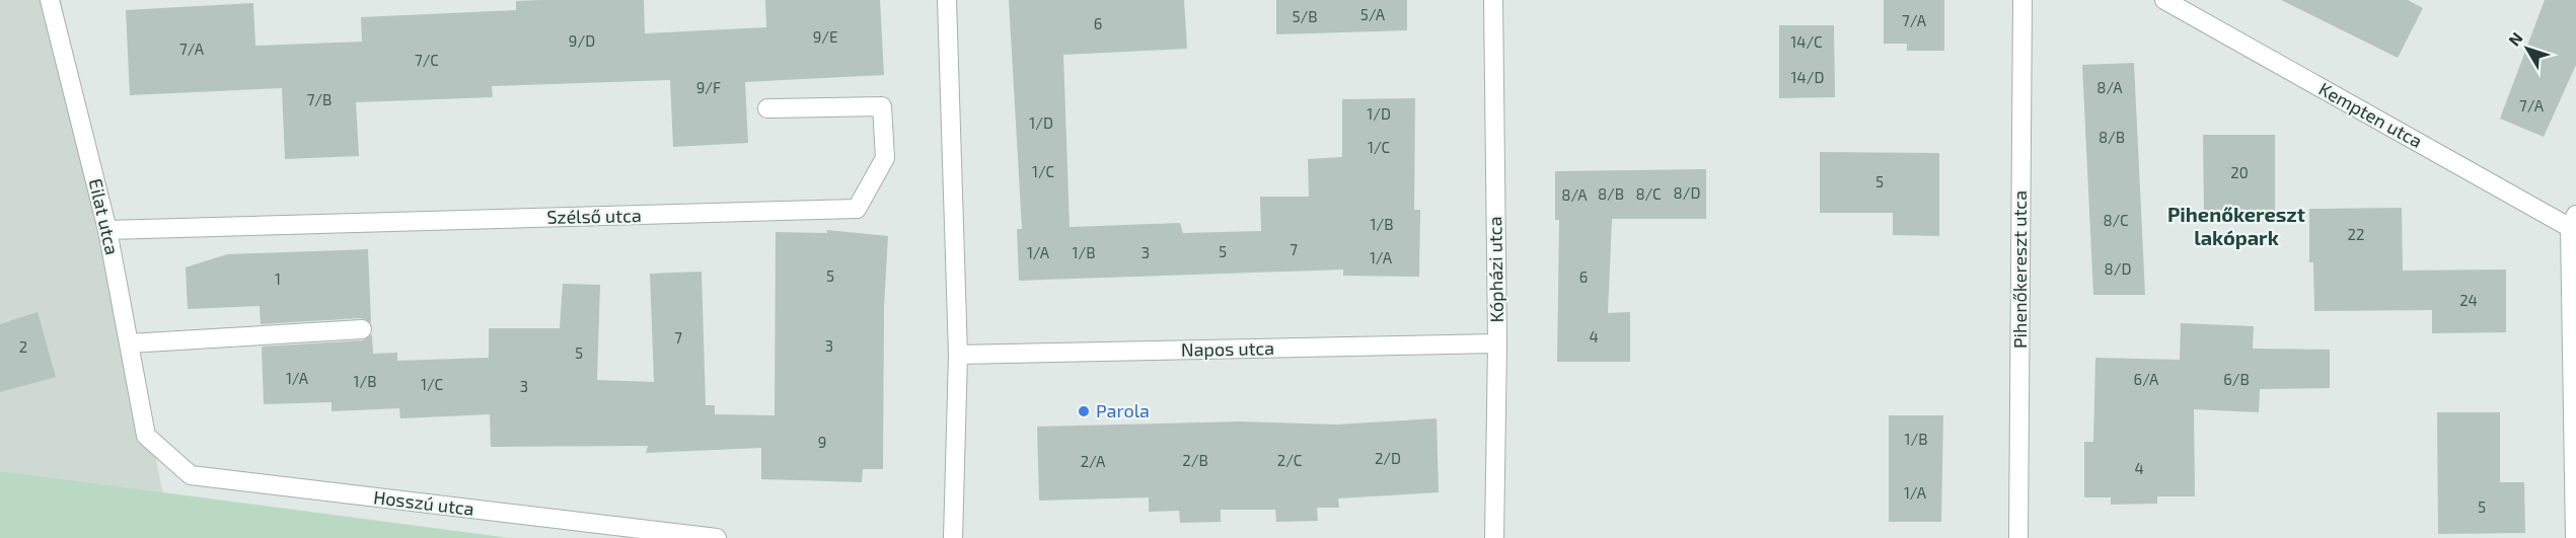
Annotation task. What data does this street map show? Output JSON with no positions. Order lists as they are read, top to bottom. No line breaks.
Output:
{"streets":{"street":["Kempten utca","Eilat utca","Szélső utca","Kópházi utca","Pihenőkereszt utca","Napos utca","Hosszú utca"]},"crossings":[["Eilat utca","Szélső utca"],["Eilat utca","Hosszú utca"],["Kópházi utca","Napos utca"]],"districts":["Pihenőkereszt lakópark"],"places":["Parola"],"house_numbers":["5/A","5/B","7/A","6","9/E","9/D","14/C","7/A","7/C","14/D","9/F","8/A","7/B","7/A","1/D","1/D","8/B","1/C","1/C","20","5","8/D","8/B","8/C","8/A","8/C","1/B","22","7","5","1/A","1/B","3","1/A","8/D","5","6","1","24","4","7","3","2","5","1/A","6/A","6/B","1/B","1/C","3","1/B","9","2/D","2/B","2/C","2/A","4","1/A","5"],"north":"top left"}
